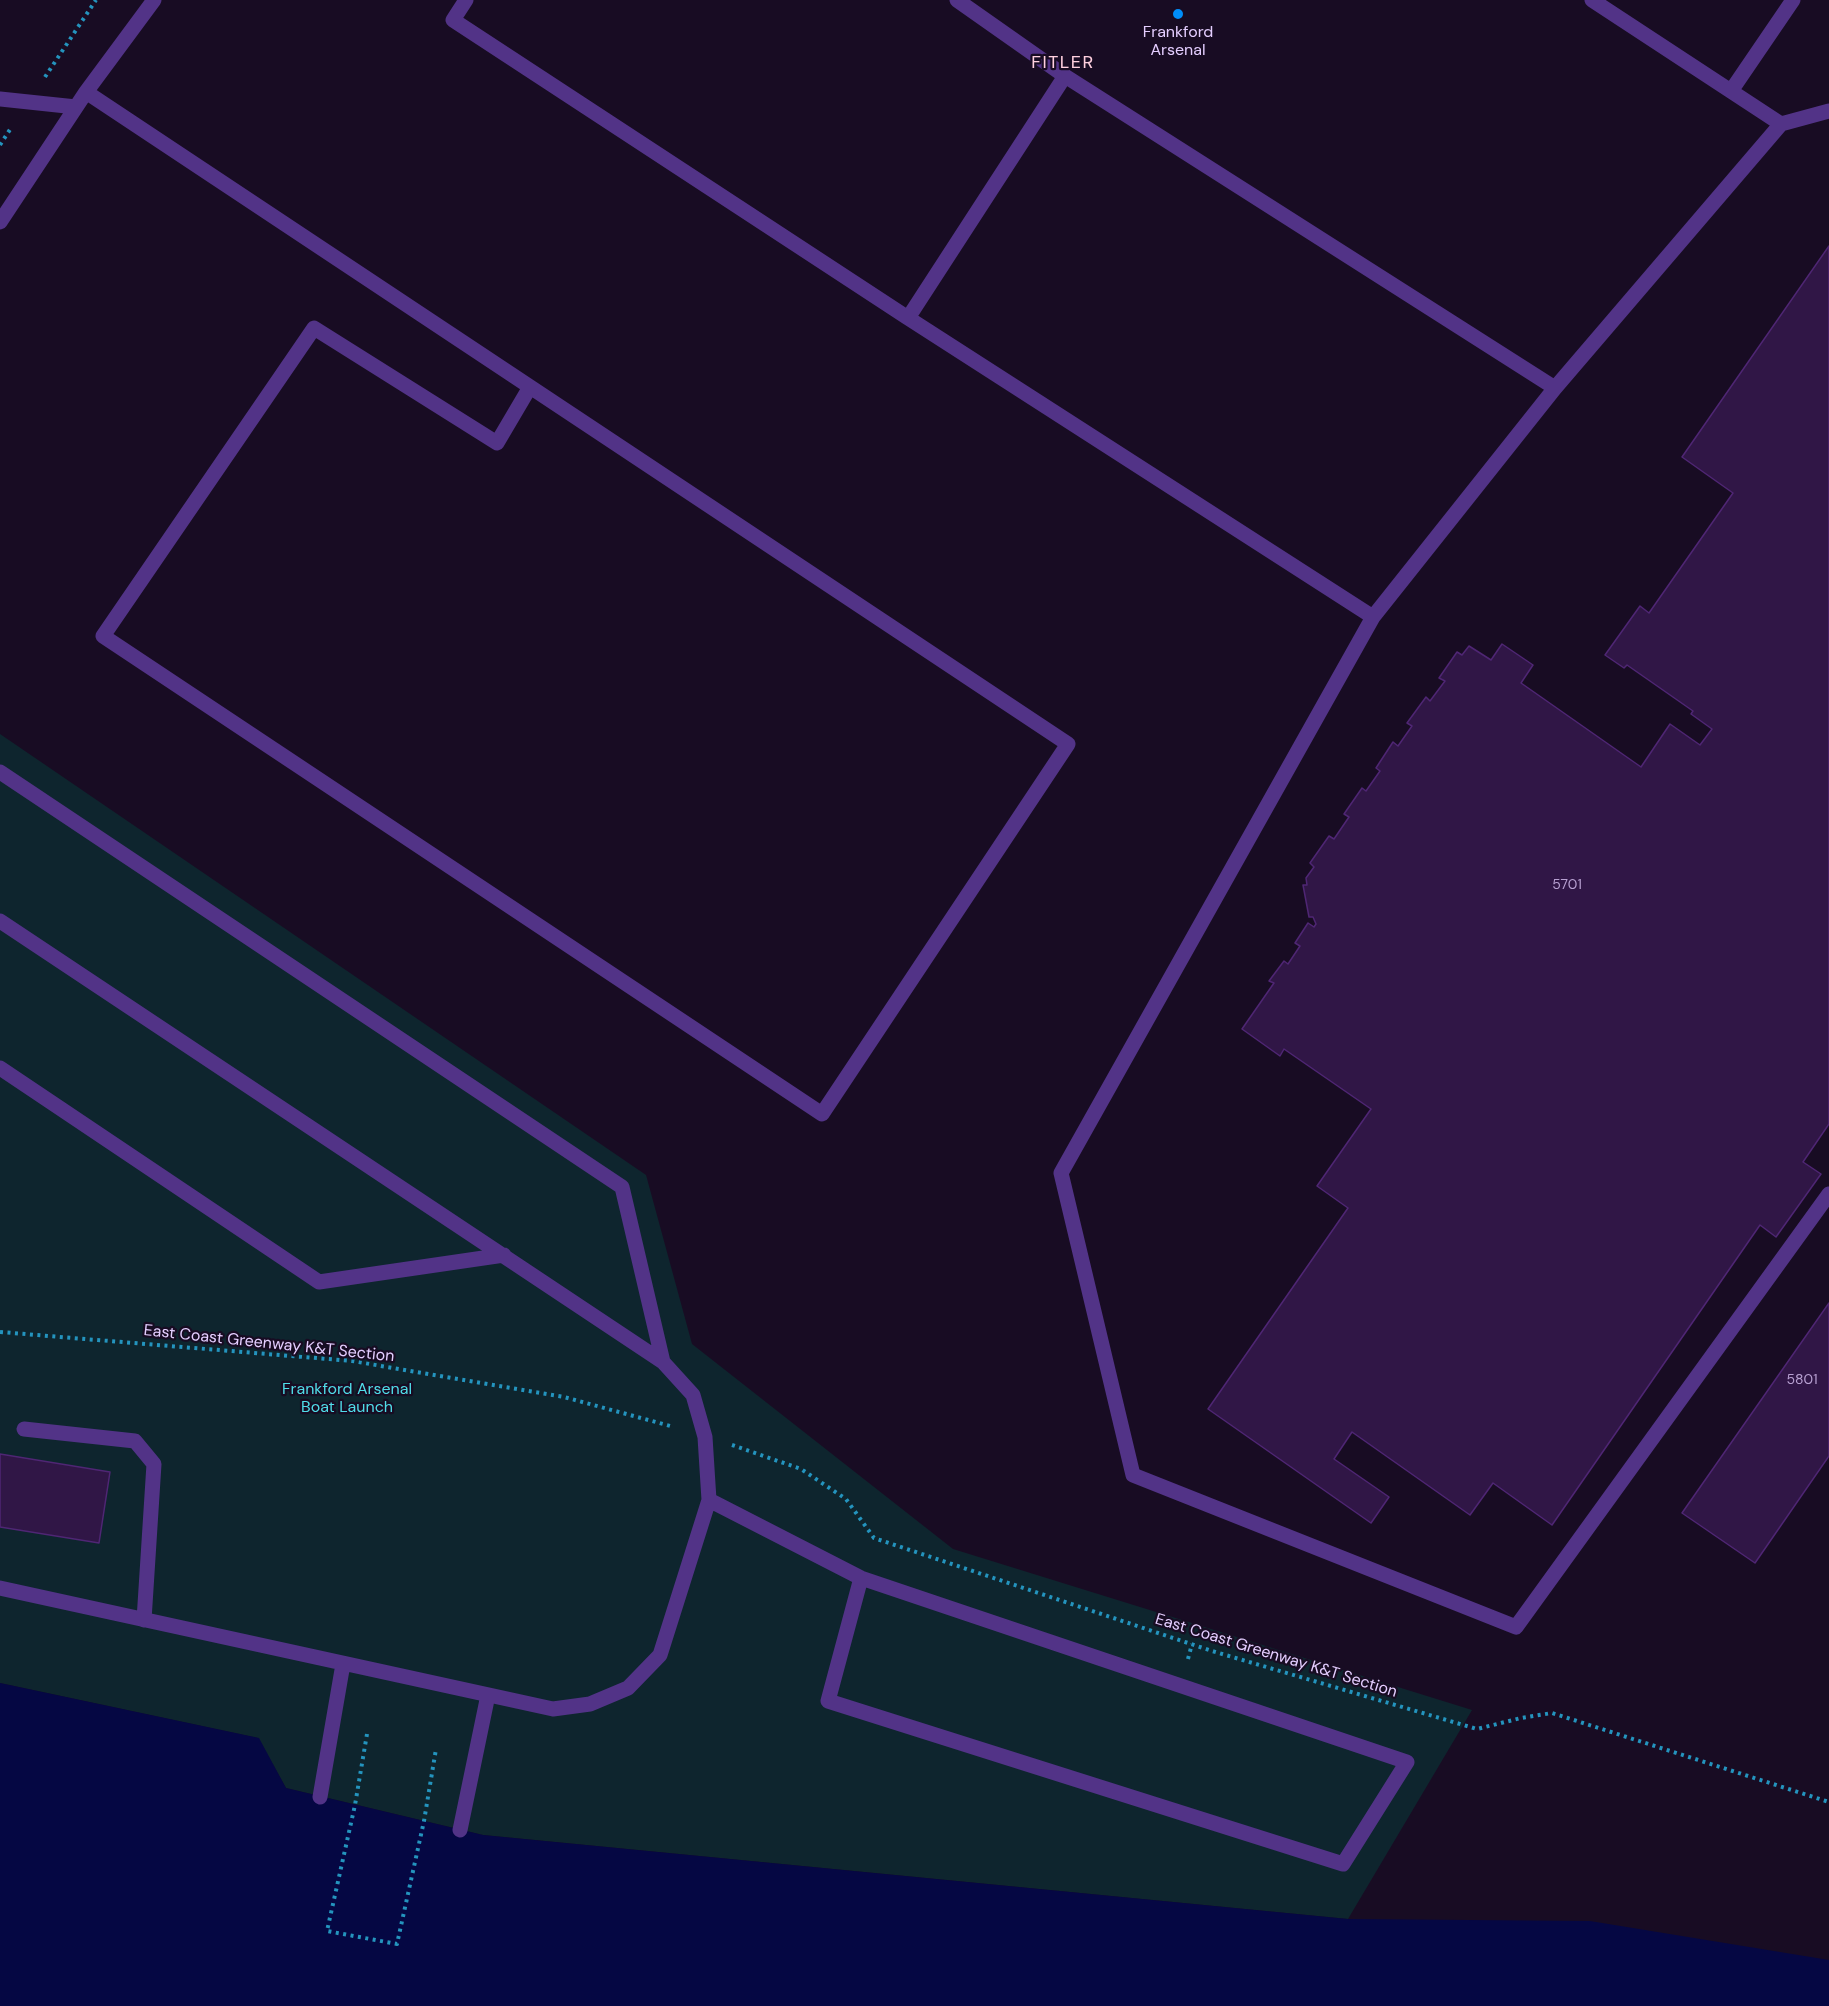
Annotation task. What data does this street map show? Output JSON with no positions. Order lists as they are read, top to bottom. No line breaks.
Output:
{"streets":{"path":["East Coast Greenway K&T Section"]},"districts":["FITLER"],"parks":["Frankford Arsenal Boat Launch"],"places":["Frankford Arsenal"],"house_numbers":["5701","5801"]}
